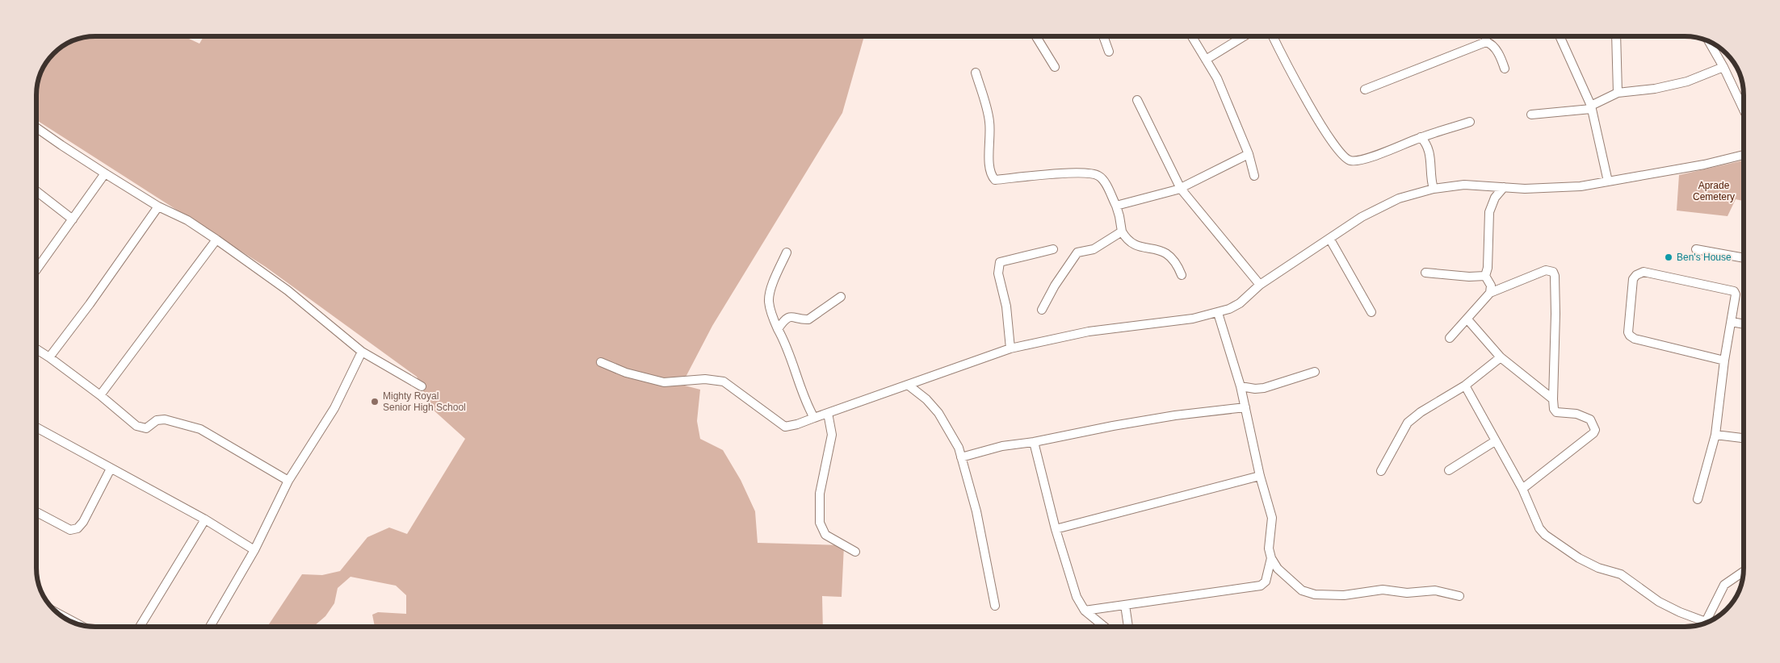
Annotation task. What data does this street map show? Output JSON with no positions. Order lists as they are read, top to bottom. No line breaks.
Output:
{"parks":["Aprade Cemetery"],"places":["Ben's House","Mighty Royal Senior High School"]}
